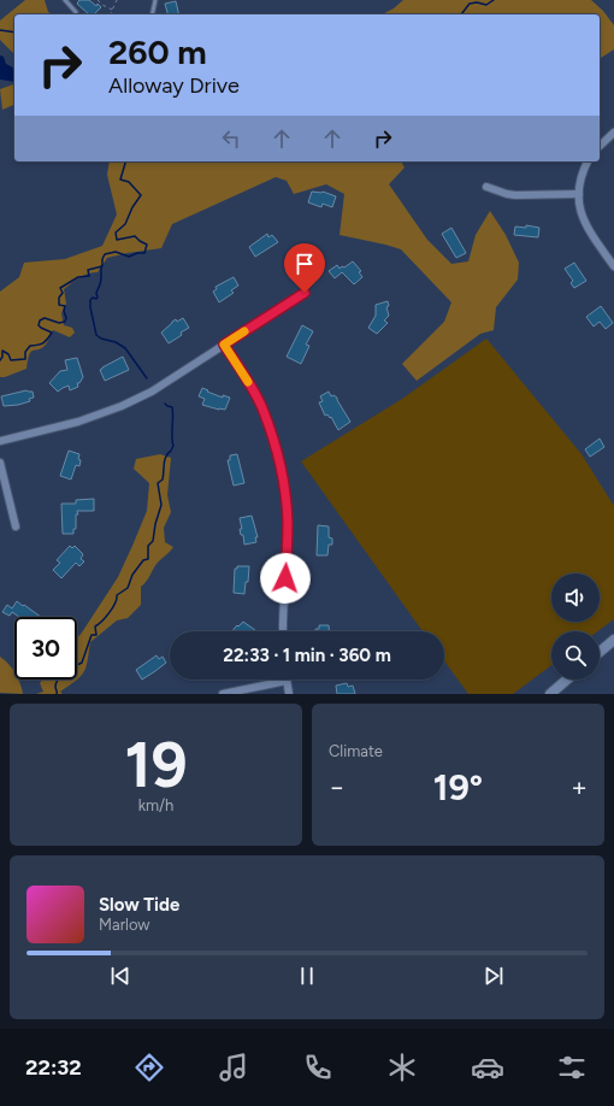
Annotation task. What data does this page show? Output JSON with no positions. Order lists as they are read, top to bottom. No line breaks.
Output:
{"page":{"turn":["260 m","Alloway Drive"],"limit":"30","trip":"22:33 · 1 min · 360 m","tile":[["19","km/h"],"Climate"],"heat":["−","19°","+"],"song":["Slow Tide","Marlow"],"tabs":"22:32"}}
